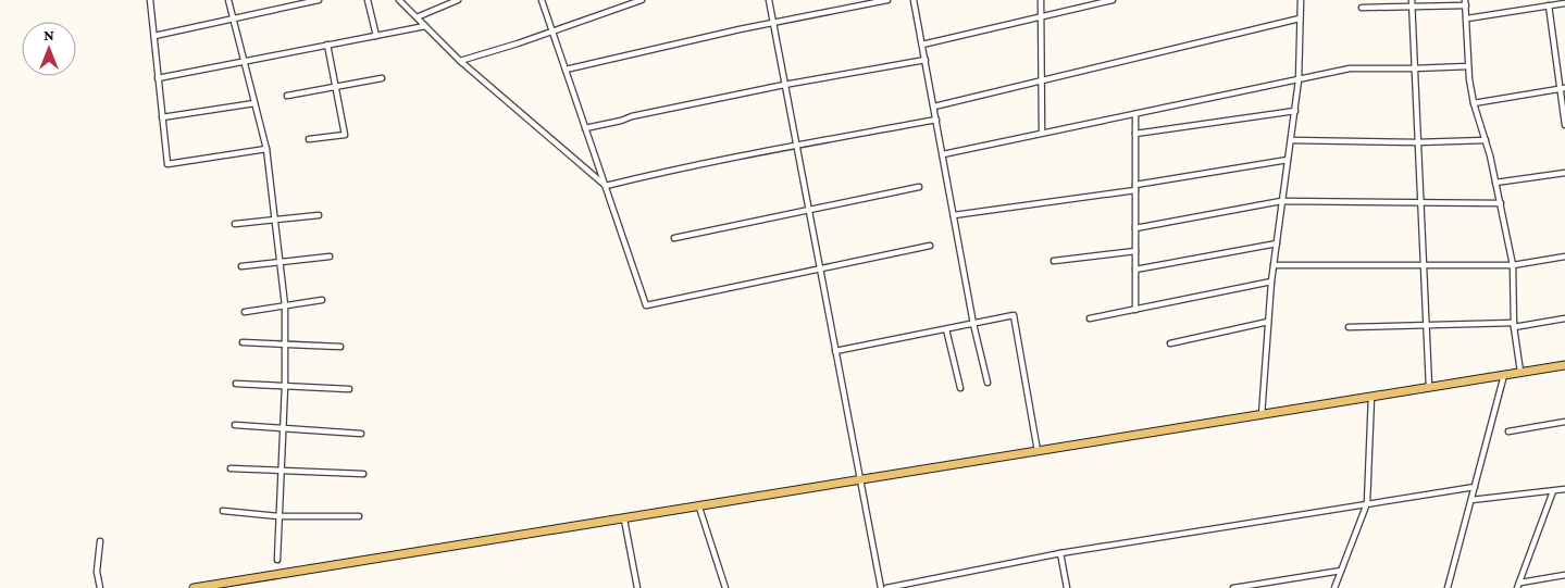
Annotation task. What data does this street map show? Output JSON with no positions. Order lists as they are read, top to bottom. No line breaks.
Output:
{"north":"top"}
